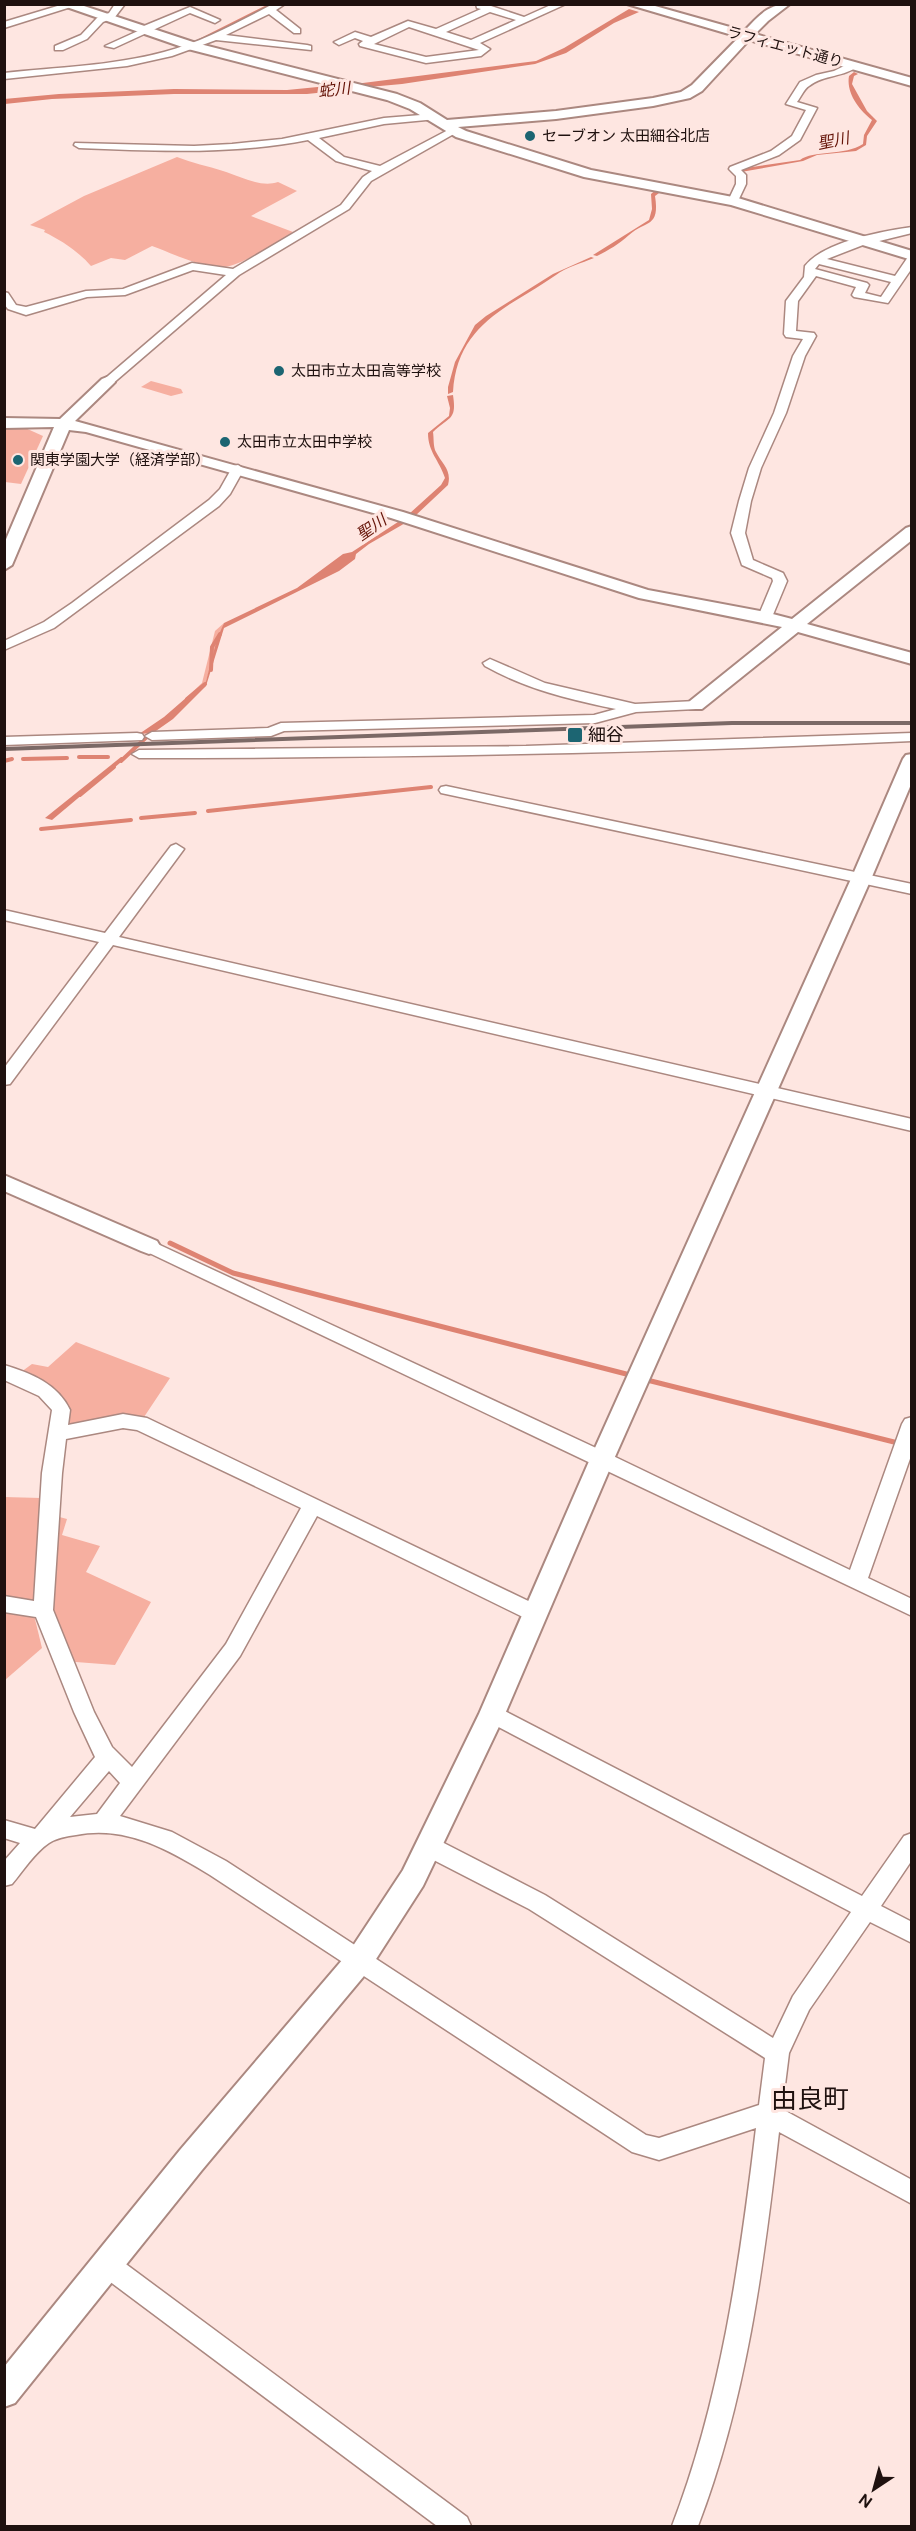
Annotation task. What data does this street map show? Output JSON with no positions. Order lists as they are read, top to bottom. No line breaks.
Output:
{"streets":{"street":["ラフィエット通り"]},"districts":["由良町"],"water":["蛇川","聖川"],"places":{"other":["セーブオン 太田細谷北店","太田市立太田高等学校","太田市立太田中学校","関東学園大学（経済学部）"],"transit":["細谷"]},"north":"bottom left"}
